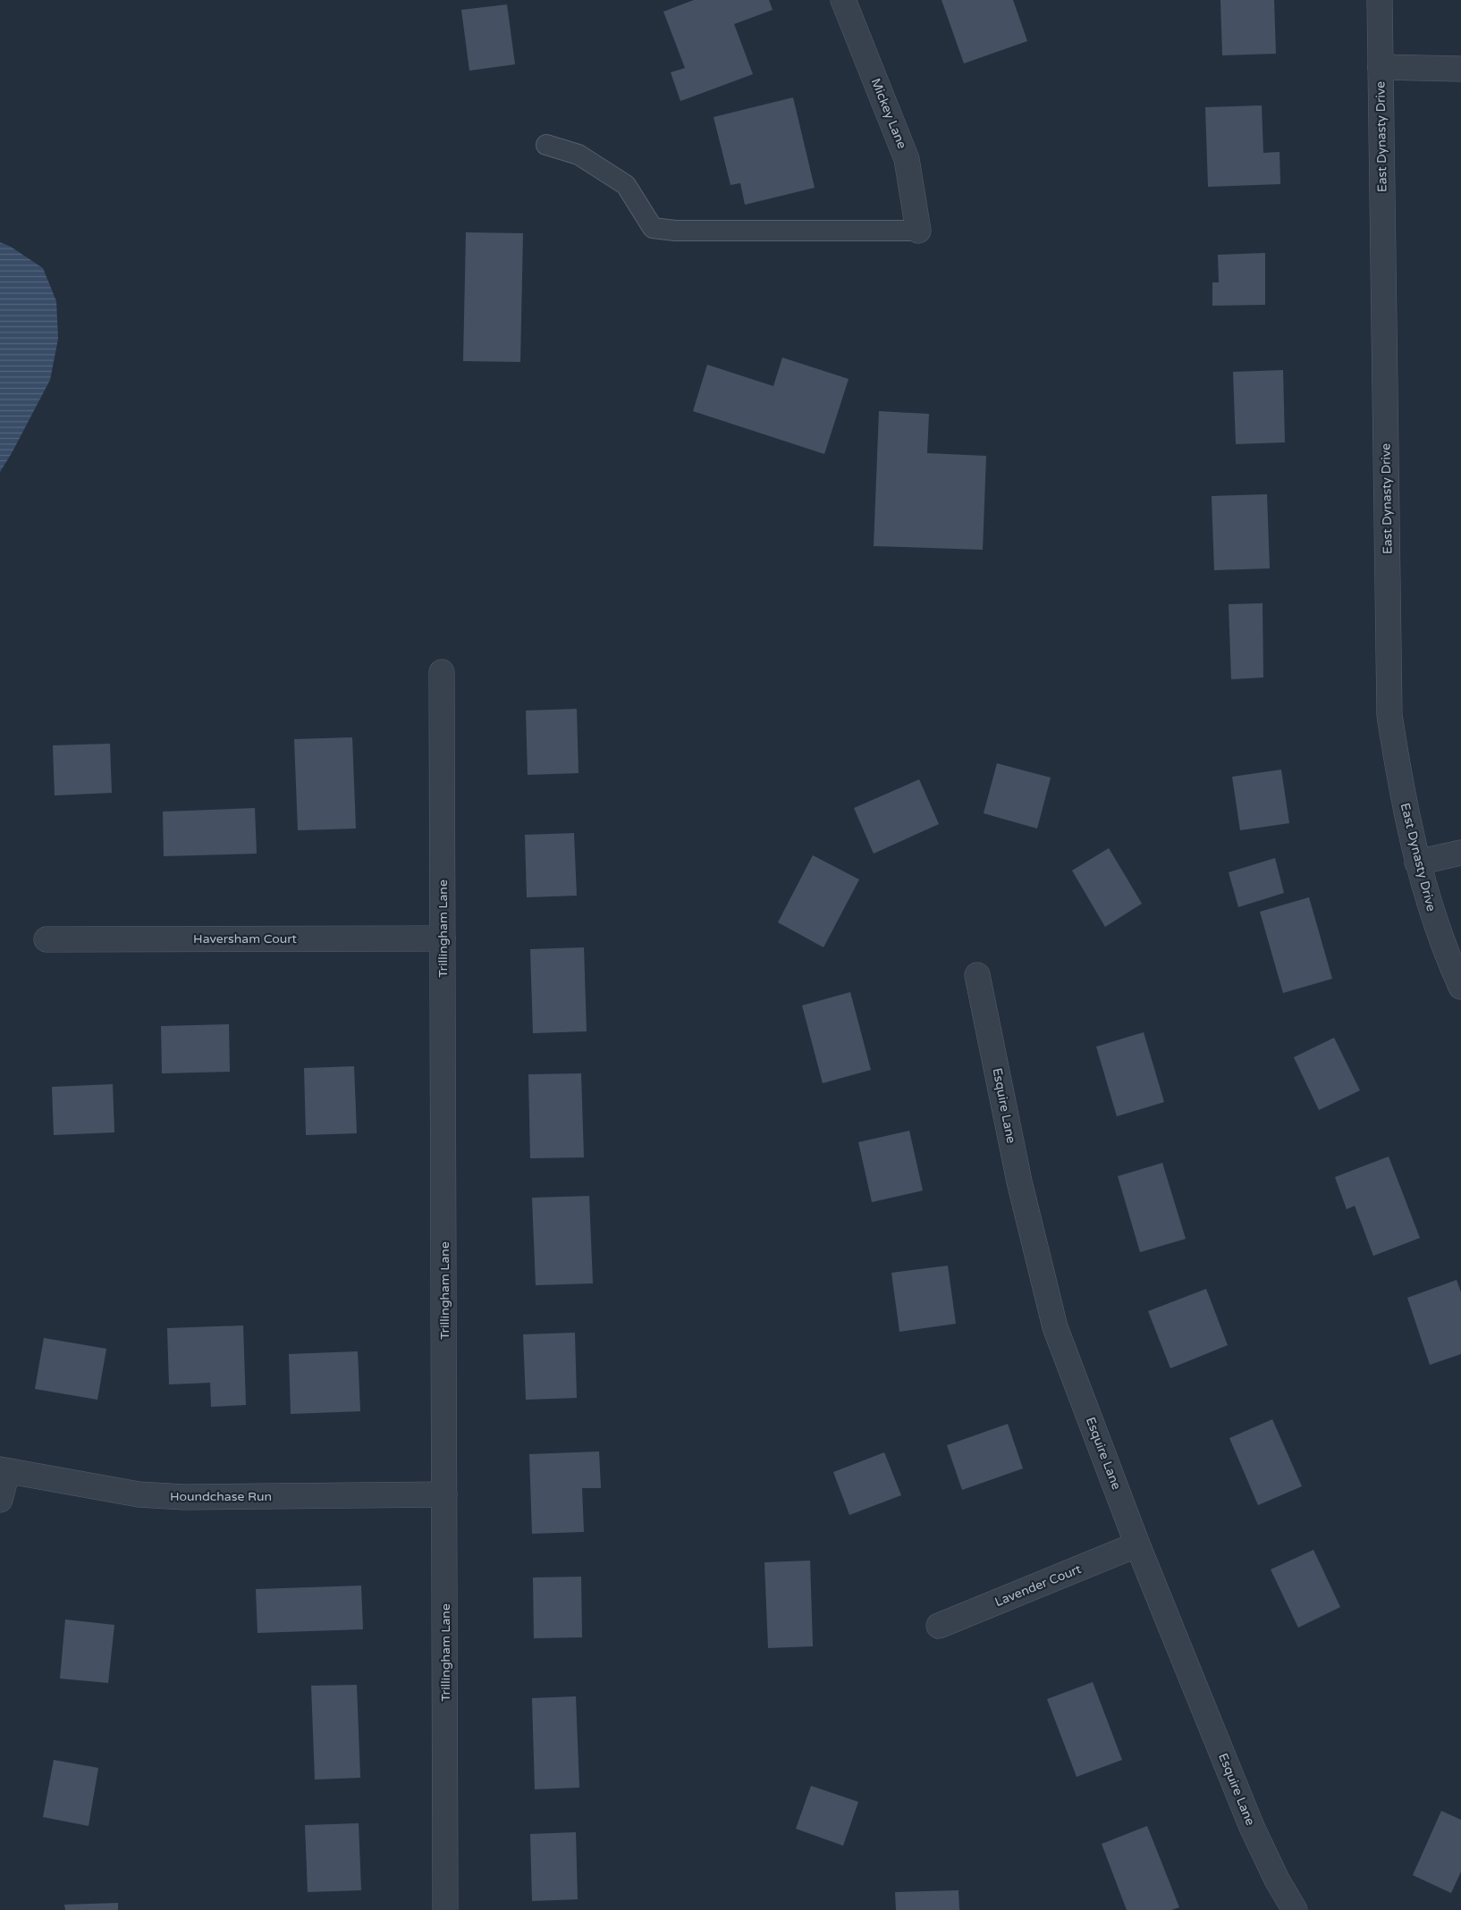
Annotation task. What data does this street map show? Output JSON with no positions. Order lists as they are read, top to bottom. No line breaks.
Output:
{"streets":{"street":["Mickey Lane","East Dynasty Drive","Trillingham Lane","Haversham Court","Esquire Lane","Houndchase Run","Lavender Court"]},"crossings":[["Trillingham Lane","Haversham Court"],["Trillingham Lane","Houndchase Run"],["Esquire Lane","Lavender Court"]]}
